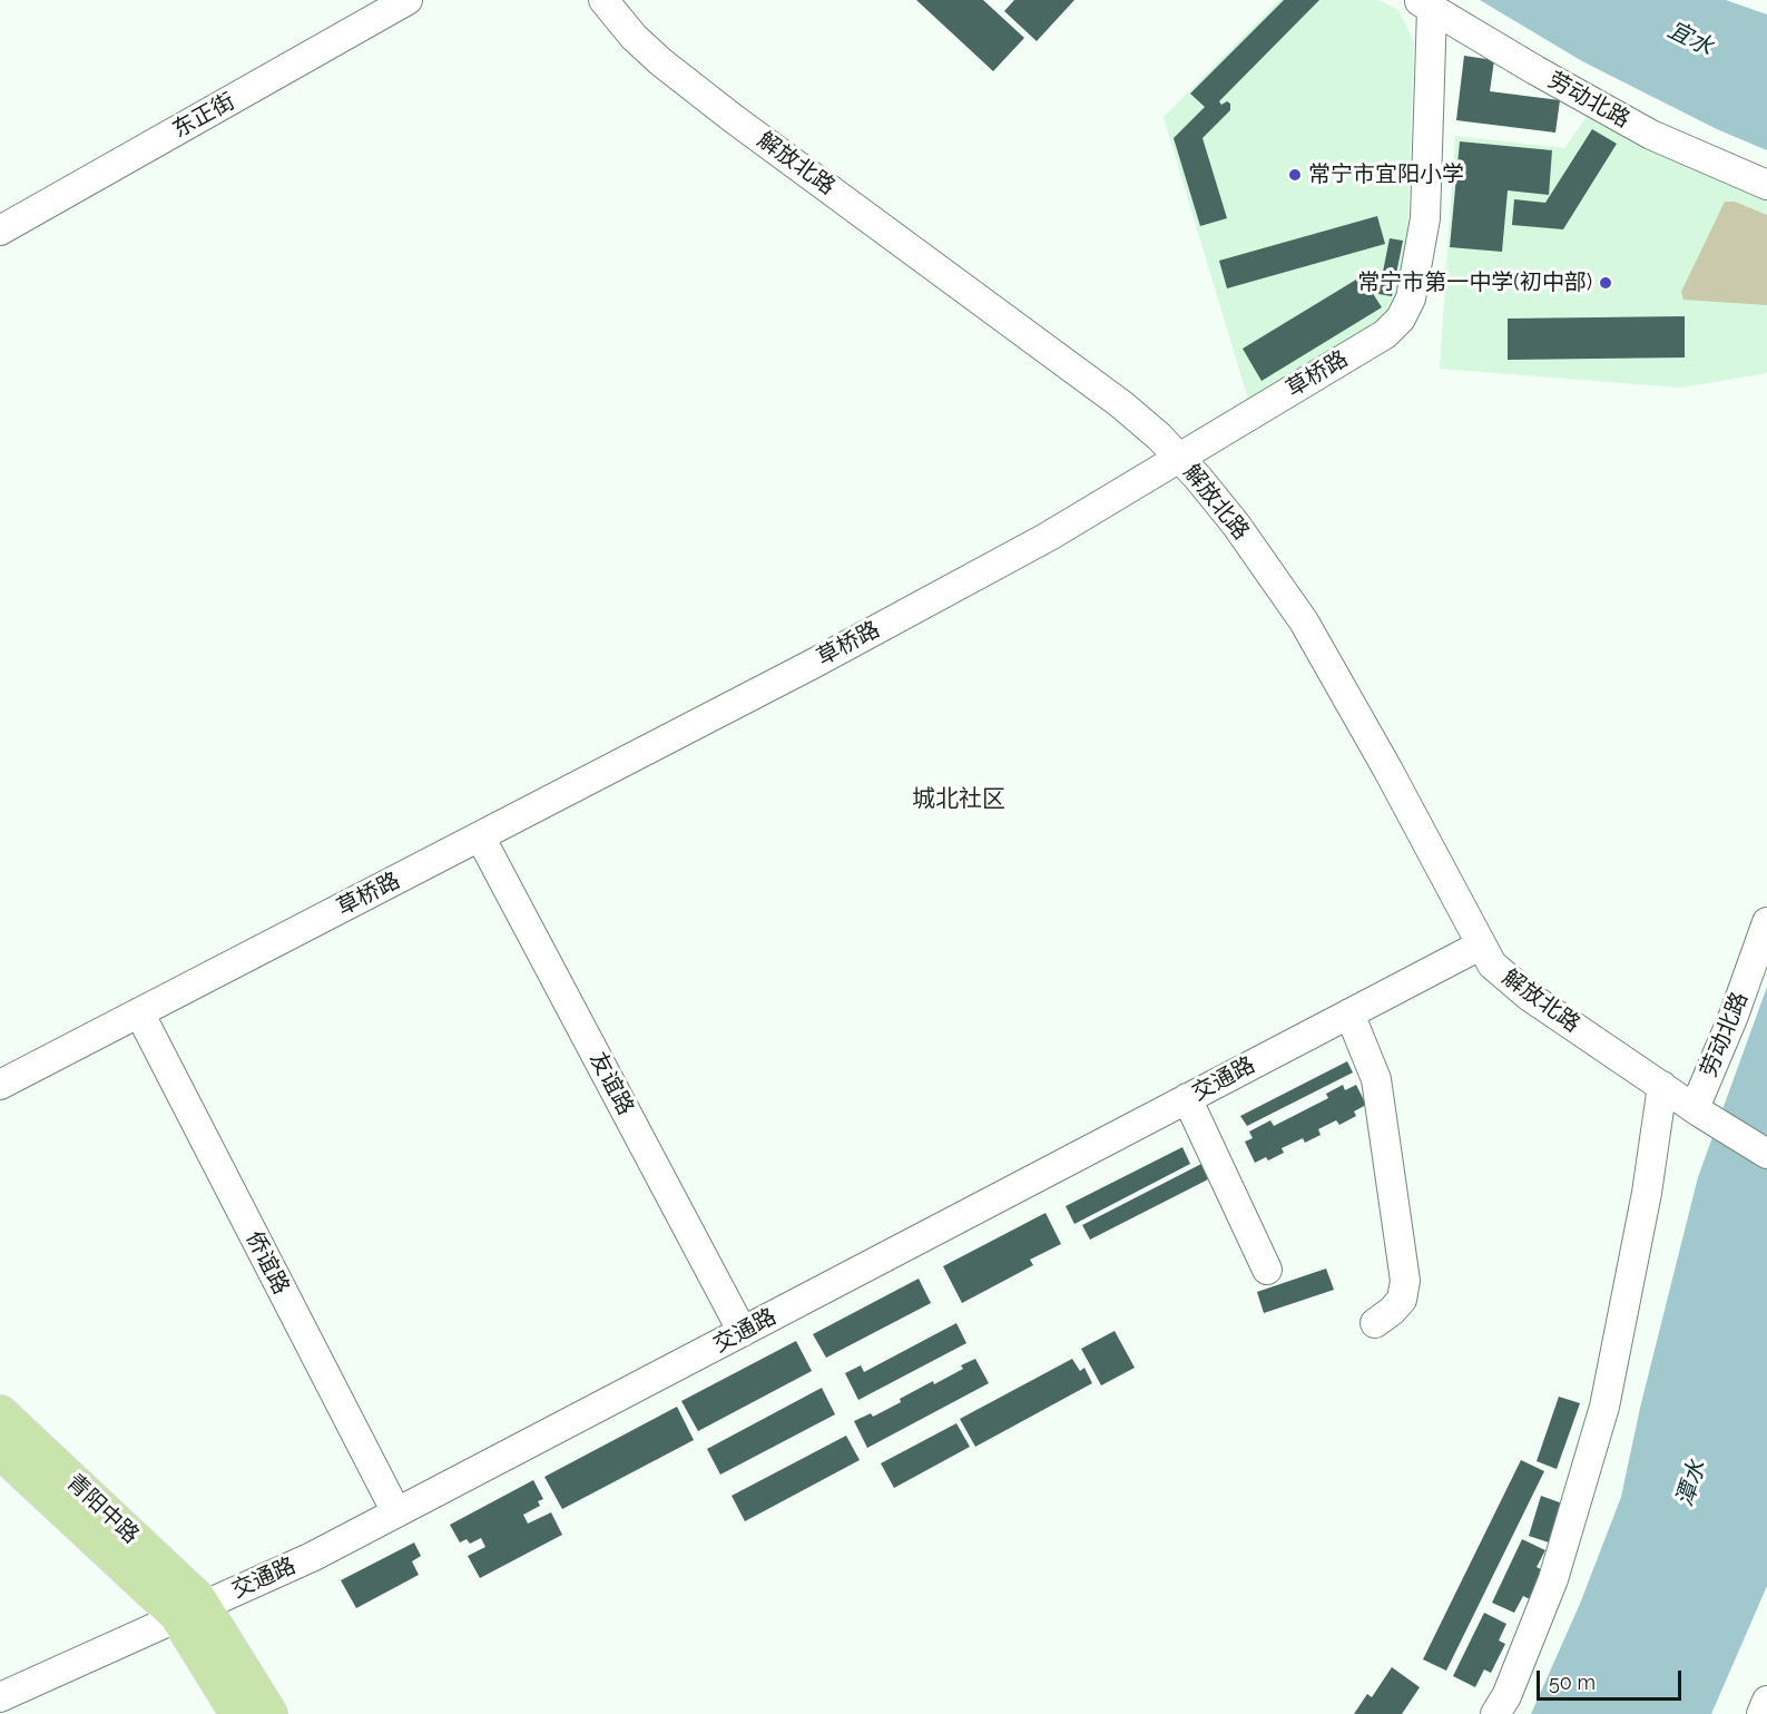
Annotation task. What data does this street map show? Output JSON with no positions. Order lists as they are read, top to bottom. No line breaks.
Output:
{"streets":{"main road":["青阳中路"],"street":["劳动北路","东正街","解放北路","草桥路","交通路","友谊路","侨谊路"]},"crossings":[["劳动北路","解放北路"],["劳动北路","草桥路"],["解放北路","草桥路"],["解放北路","交通路"],["草桥路","友谊路"],["草桥路","侨谊路"],["交通路","友谊路"],["交通路","侨谊路"],["交通路","青阳中路"]],"districts":["城北社区"],"water":["宜水","潭水"],"places":["常宁市宜阳小学","常宁市第一中学(初中部)"],"scale_bar":"50 m"}
